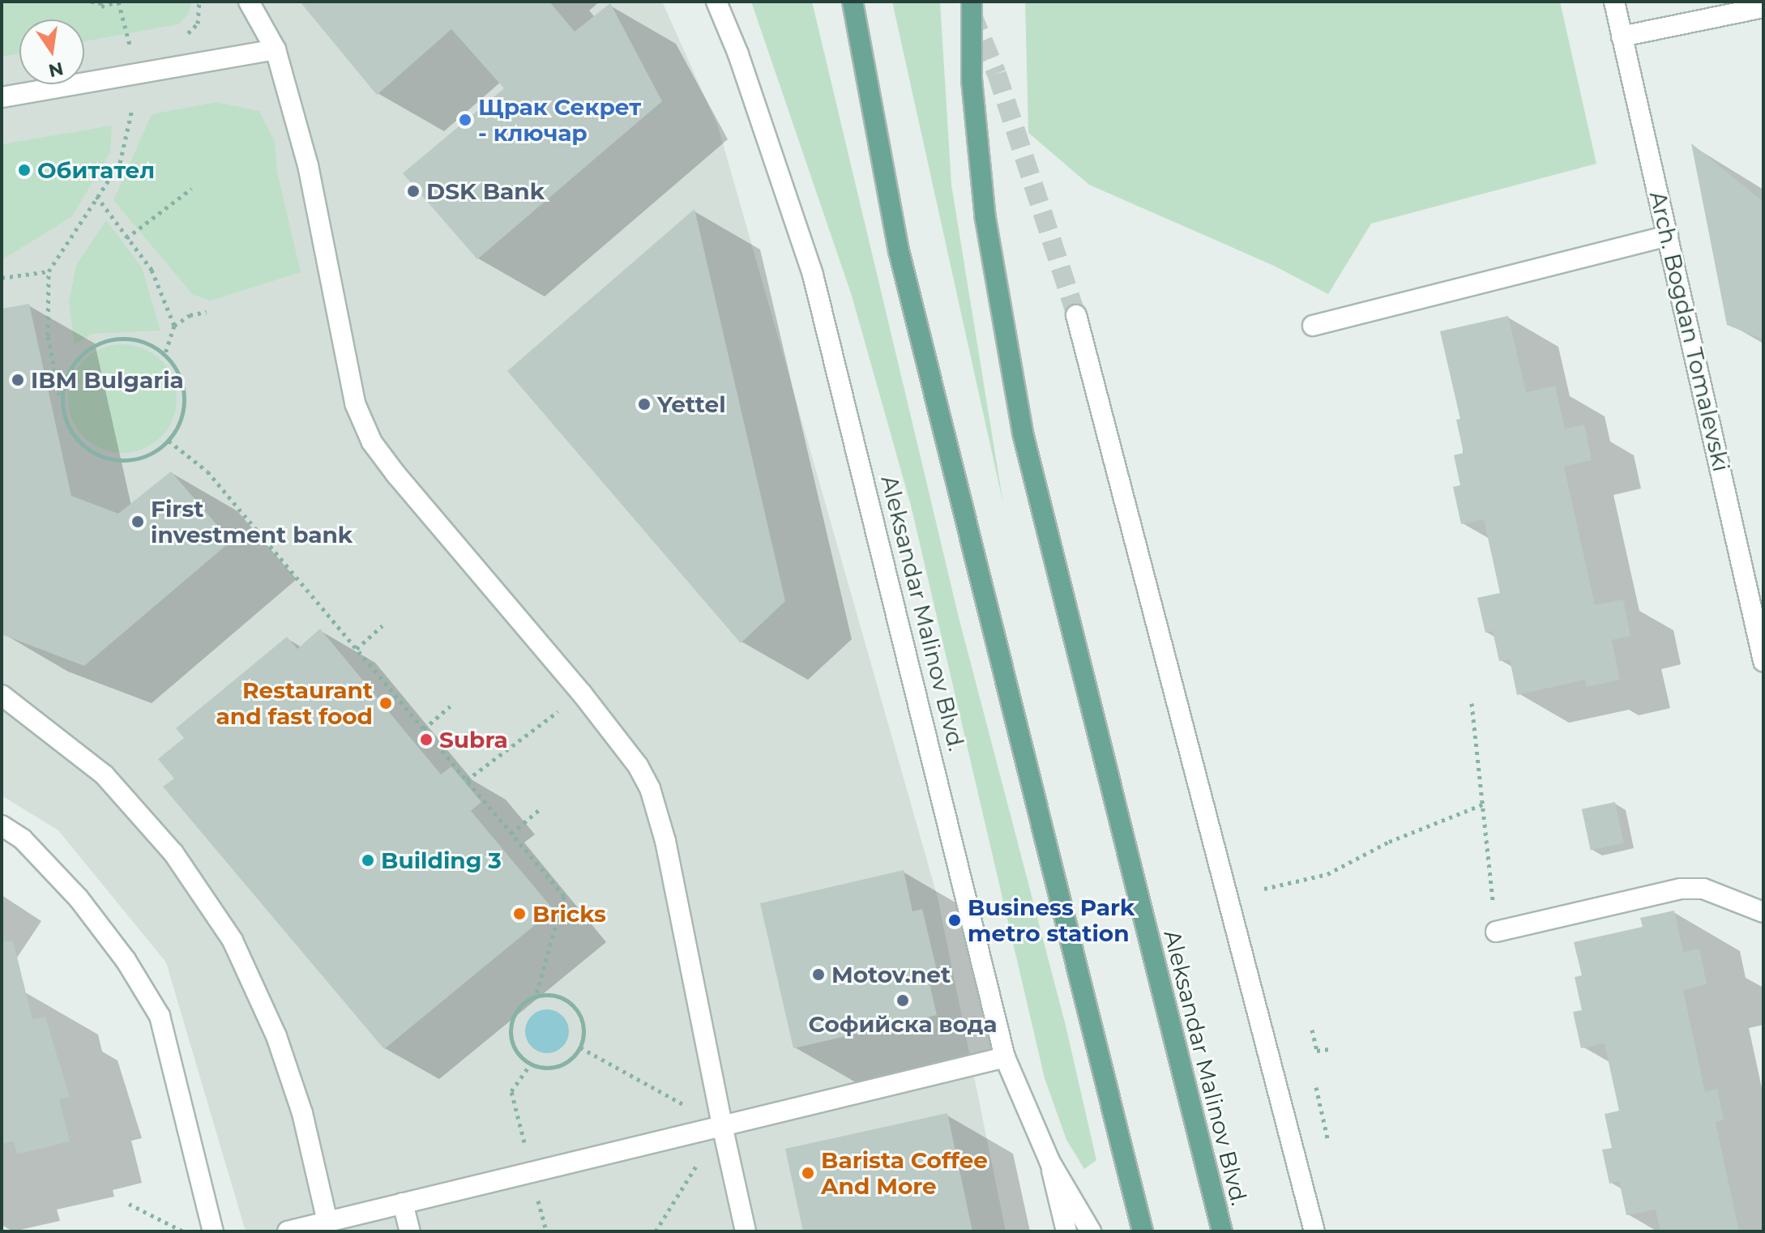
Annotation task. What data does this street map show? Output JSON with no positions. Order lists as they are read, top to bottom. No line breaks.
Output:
{"streets":{"main road":["Aleksandar Malinov Blvd."],"street":["Arch. Bogdan Tomalevski"]},"places":["Щрак Секрет - ключар","Обитател","DSK Bank","IBM Bulgaria","Yettel","First investment bank","Restaurant and fast food","Subra","Building 3","Bricks","Business Park metro station","Motov.net","Софийска вода","Barista Coffee And More"],"north":"bottom"}
